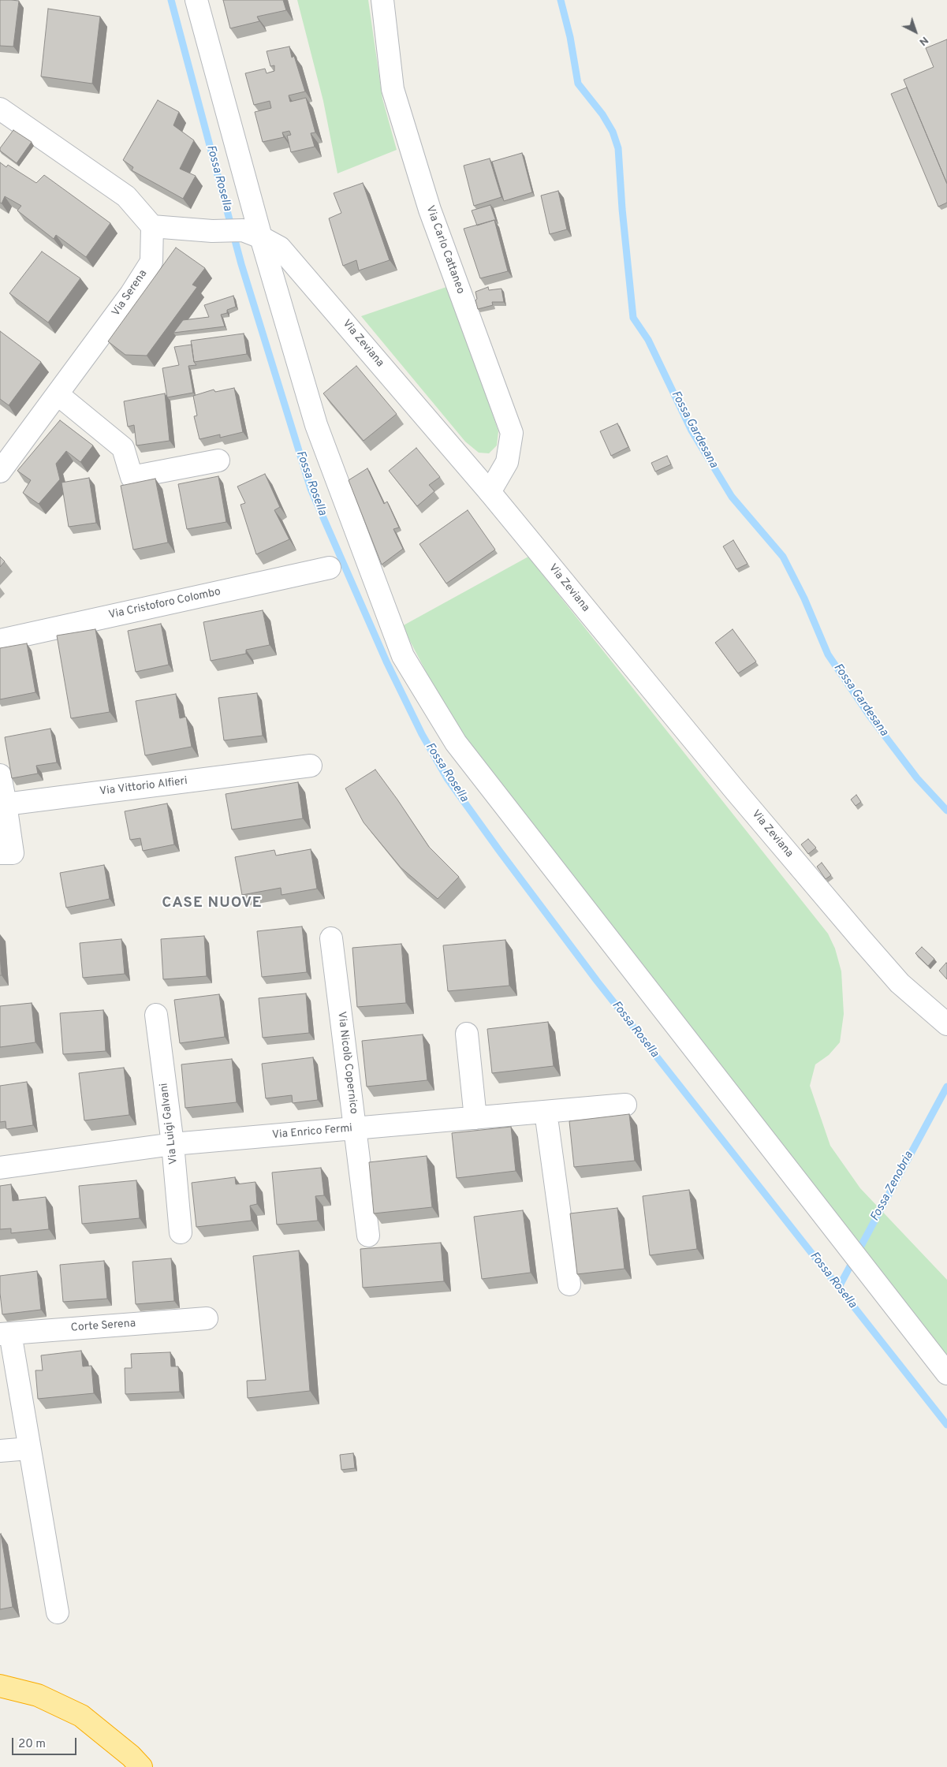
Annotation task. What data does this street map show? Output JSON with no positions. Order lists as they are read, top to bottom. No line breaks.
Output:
{"streets":{"street":["Via Carlo Cattaneo","Via Serena","Via Zeviana","Via Cristoforo Colombo","Via Vittorio Alfieri","Via Nicolò Copernico","Via Luigi Galvani","Via Enrico Fermi","Corte Serena"]},"crossings":[["Via Carlo Cattaneo","Via Zeviana"],["Via Nicolò Copernico","Via Enrico Fermi"],["Via Luigi Galvani","Via Enrico Fermi"]],"districts":["CASE NUOVE"],"water":["Fossa Rosella","Fossa Gardesana","Fossa Zenobria"],"scale_bar":"20 m","north":"bottom right"}
